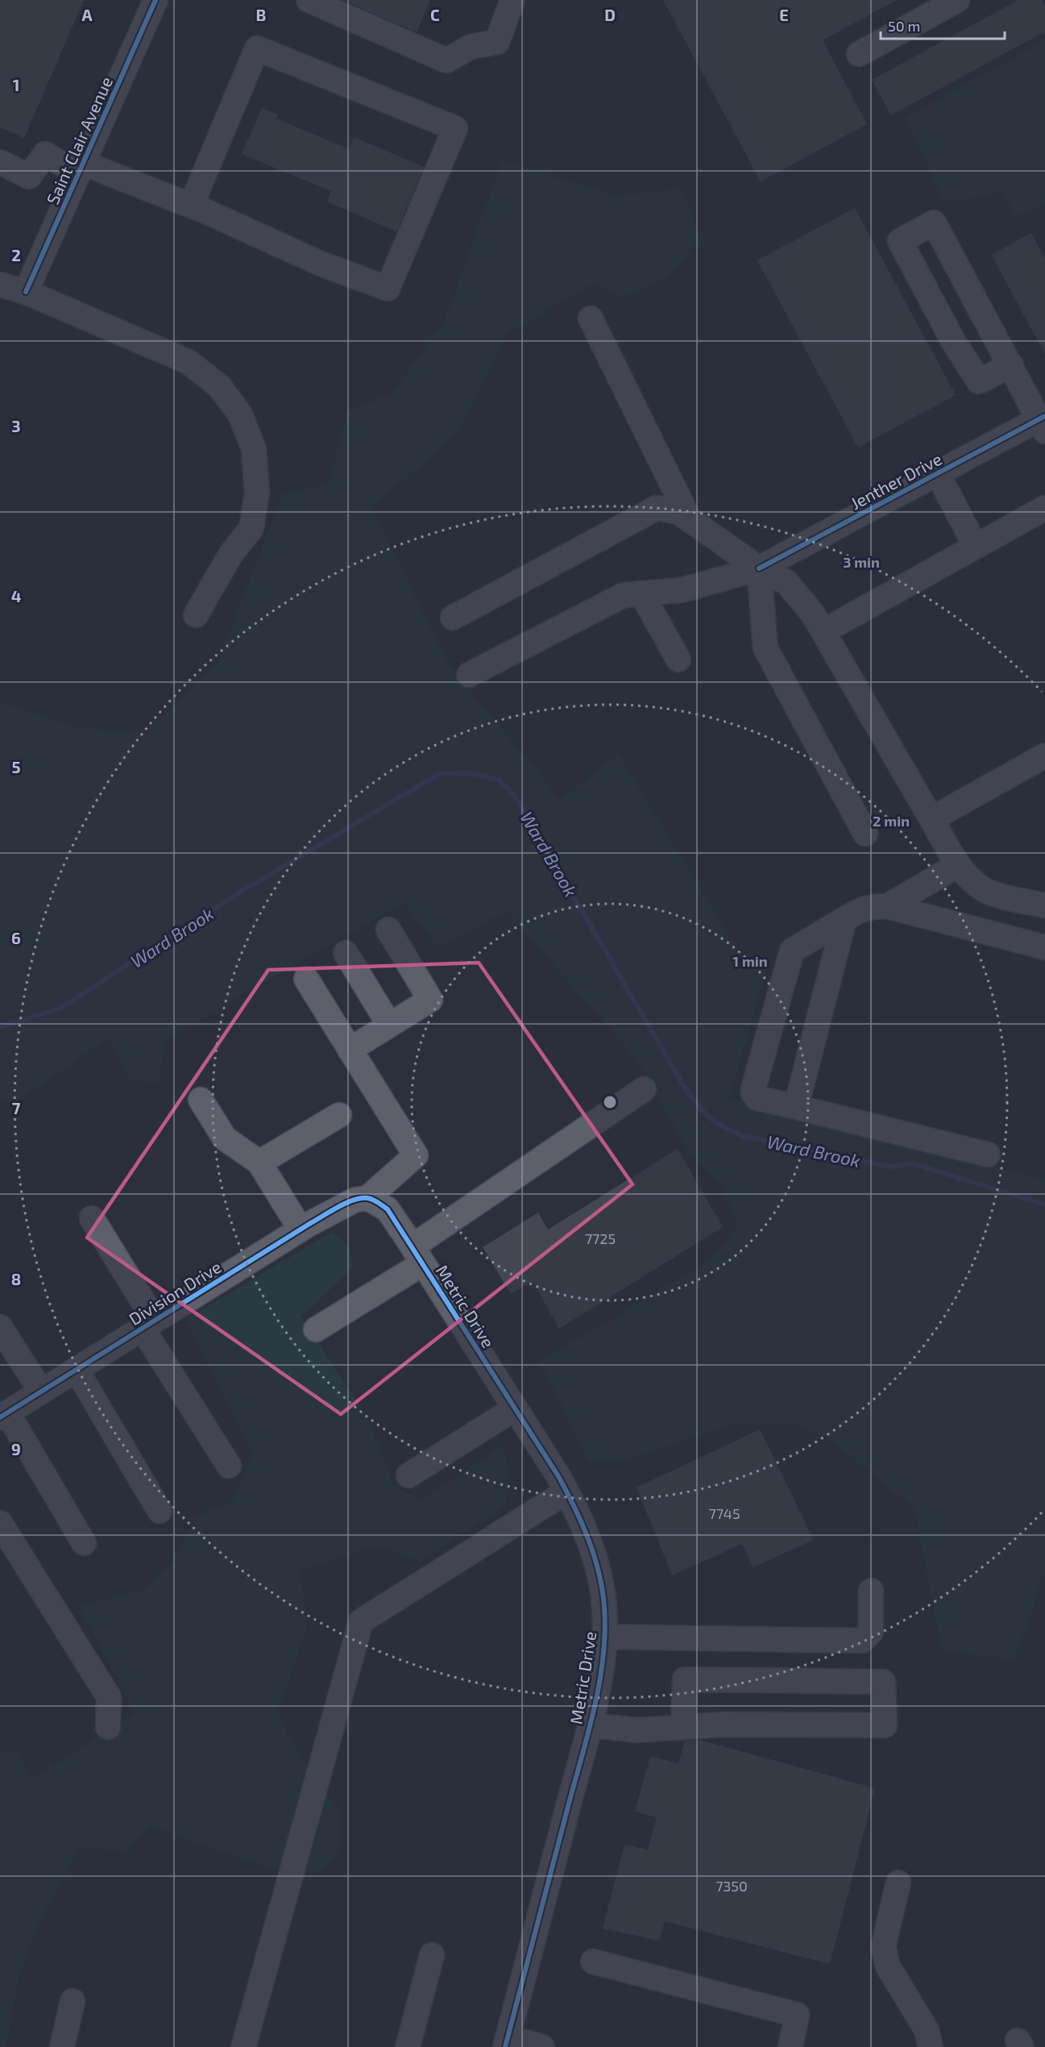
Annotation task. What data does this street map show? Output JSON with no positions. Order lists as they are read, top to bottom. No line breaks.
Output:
{"streets":{"street":["Saint Clair Avenue","Jenther Drive","Division Drive","Metric Drive"]},"crossings":[["Division Drive","Metric Drive"]],"water":["Ward Brook"],"house_numbers":["7725","7745","7350"],"scale_bar":"50 m","grid":{"columns":["A","B","C","D","E"],"rows":["1","2","3","4","5","6","7","8","9"]},"rings":["3 min","2 min","1 min"]}
